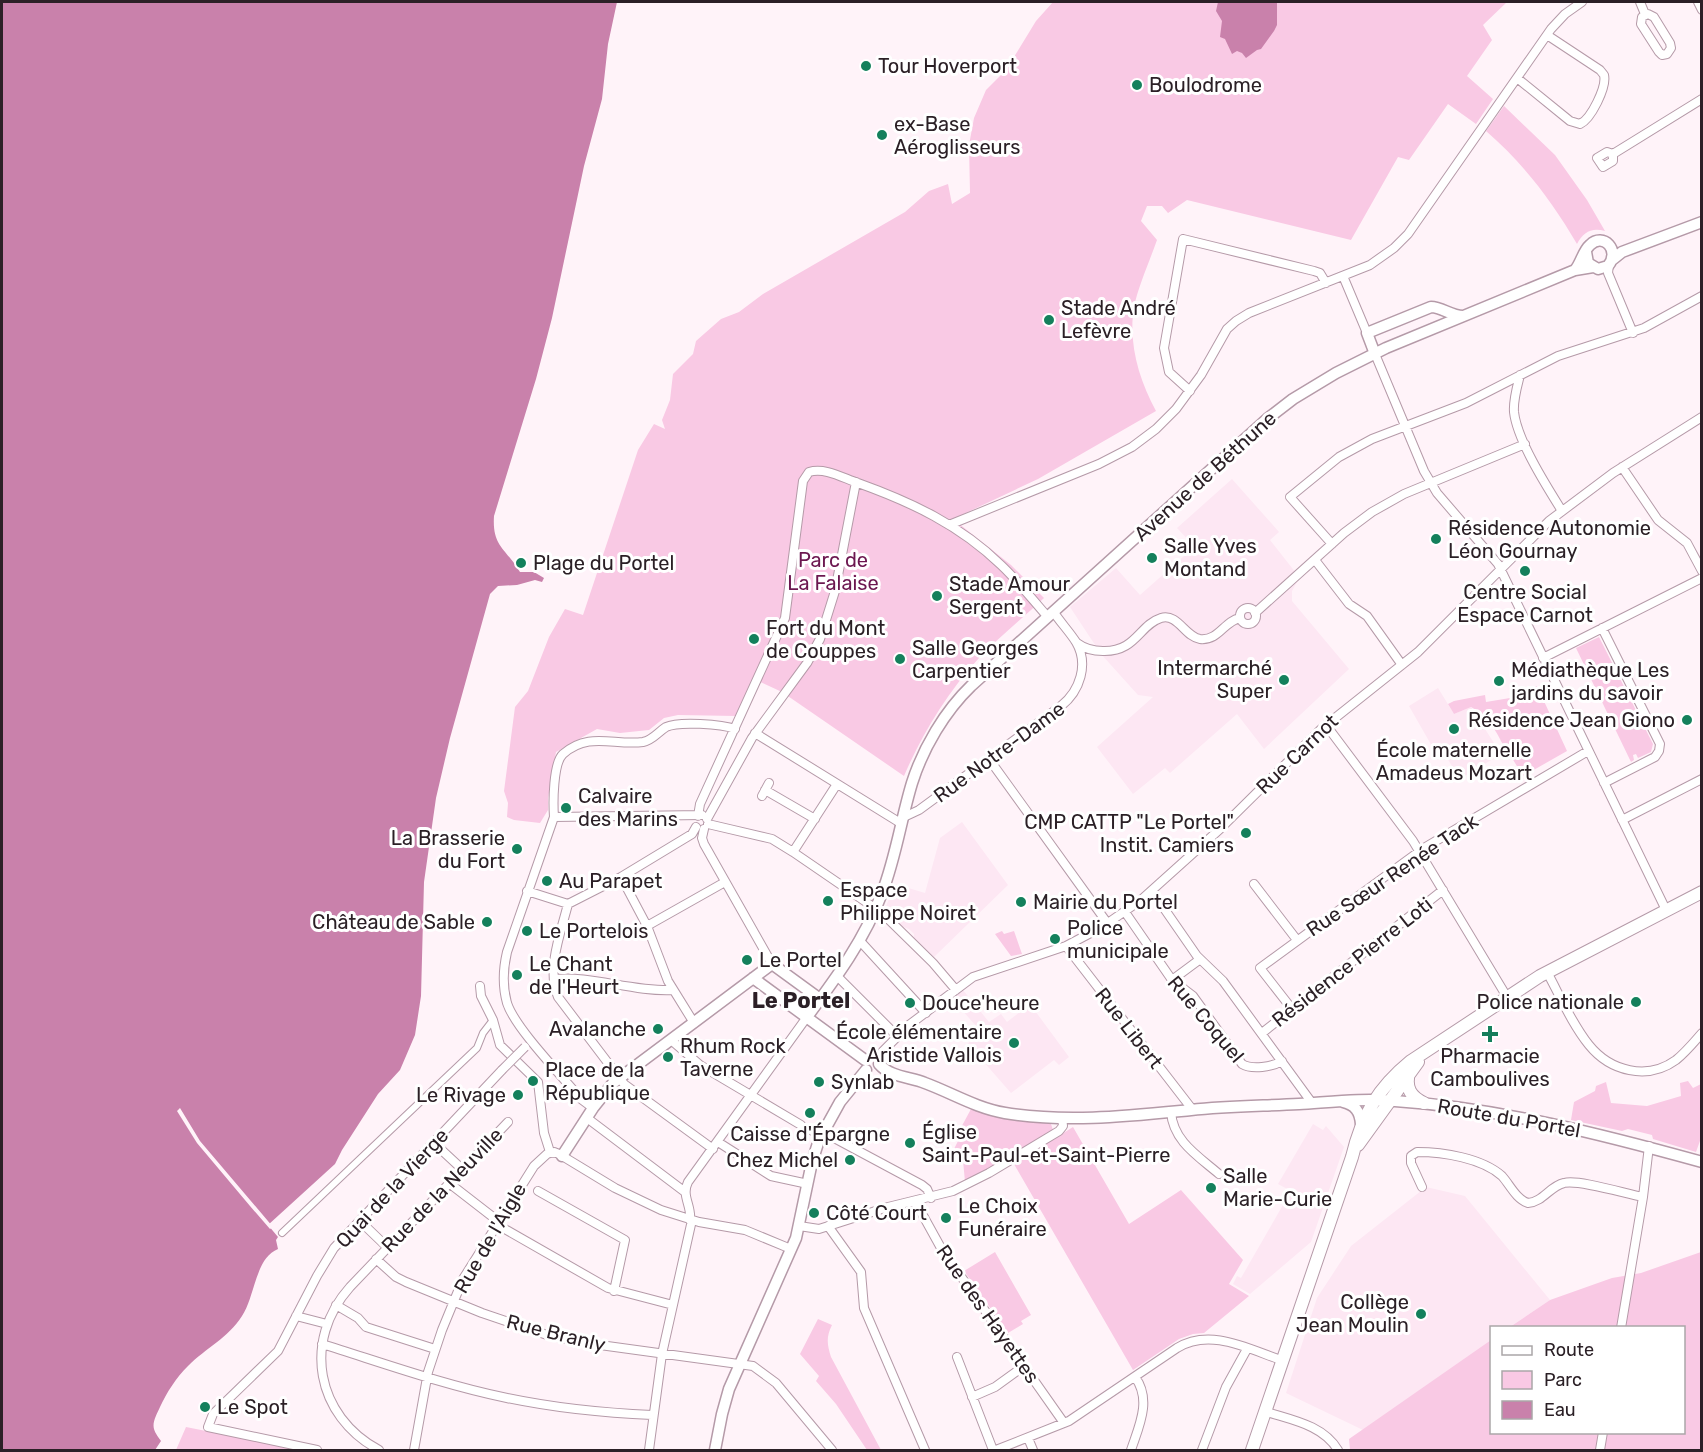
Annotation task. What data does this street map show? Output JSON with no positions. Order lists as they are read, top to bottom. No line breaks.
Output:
{"streets":{"street":["Avenue de Béthune","Rue Notre-Dame","Rue Carnot","Rue Sœur Renée Tack","Résidence Pierre Loti","Rue Coquel","Rue Libert","Route du Portel","Quai de la Vierge","Rue de la Neuville","Rue de l'Aigle","Rue des Hayettes","Rue Branly"]},"crossings":[["Avenue de Béthune","Rue Notre-Dame"],["Rue Carnot","Rue Coquel"],["Rue Carnot","Rue Libert"],["Rue Carnot","Route du Portel"],["Rue Sœur Renée Tack","Résidence Pierre Loti"],["Rue Libert","Route du Portel"],["Rue de la Neuville","Rue Branly"],["Rue de l'Aigle","Rue Branly"]],"districts":["Le Portel"],"parks":["Parc de La Falaise"],"places":{"other":["Tour Hoverport","Boulodrome","ex-Base Aéroglisseurs","Stade André Lefèvre","Résidence Autonomie Léon Gournay","Salle Yves Montand","Plage du Portel","Centre Social Espace Carnot","Stade Amour Sergent","Fort du Mont de Couppes","Salle Georges Carpentier","Intermarché Super","Médiathèque Les jardins du savoir","Résidence Jean Giono","École maternelle Amadeus Mozart","Calvaire des Marins","CMP CATTP \"Le Portel\" Instit. Camiers","La Brasserie du Fort","Au Parapet","Espace Philippe Noiret","Mairie du Portel","Château de Sable","Le Portelois","Police municipale","Le Portel","Le Chant de l'Heurt","Police nationale","Douce'heure","Avalanche","École élémentaire Aristide Vallois","Rhum Rock Taverne","Place de la République","Synlab","Le Rivage","Caisse d'Épargne","Église Saint-Paul-et-Saint-Pierre","Chez Michel","Salle Marie-Curie","Côté Court","Le Choix Funéraire","Collège Jean Moulin","Le Spot"],"health":["Pharmacie Camboulives"]},"legend":["Route","Parc","Eau"]}
